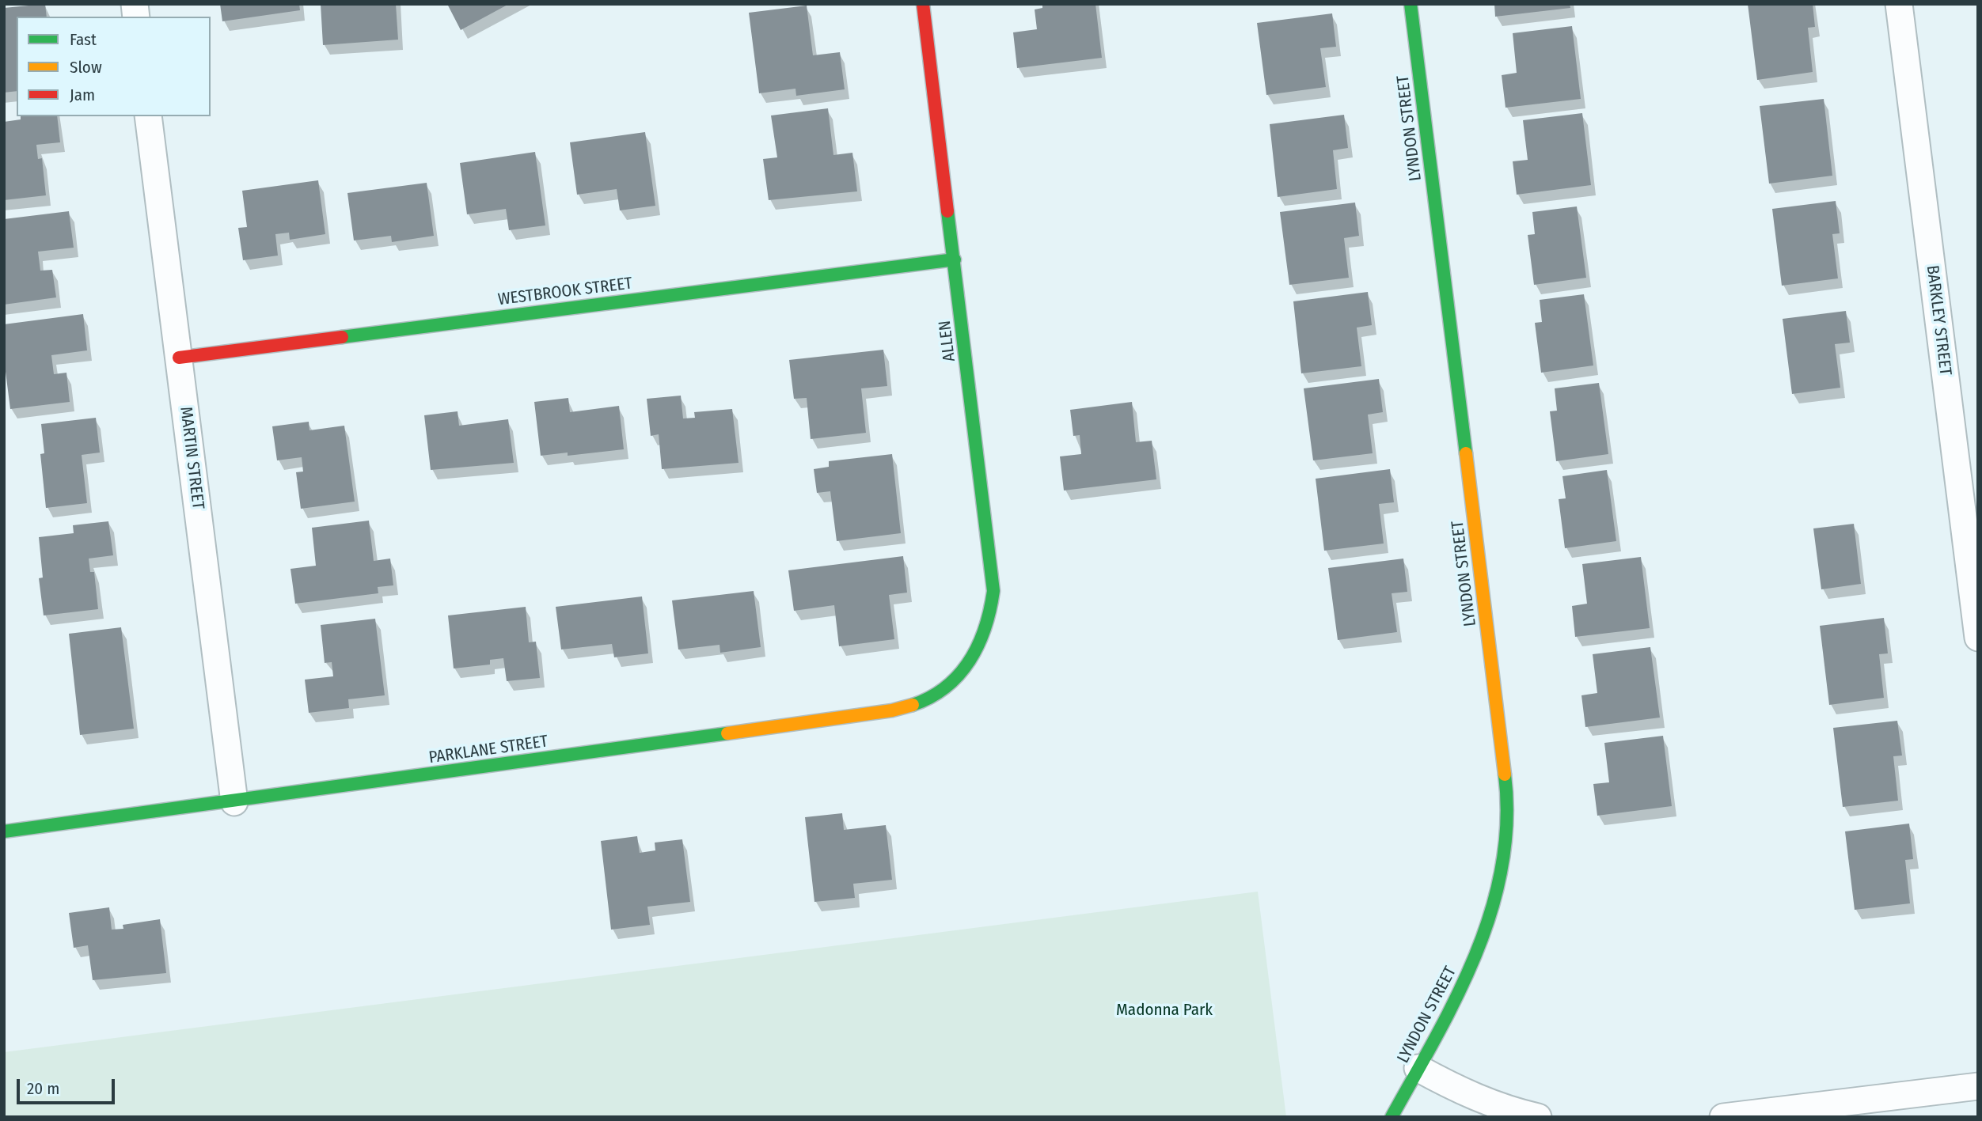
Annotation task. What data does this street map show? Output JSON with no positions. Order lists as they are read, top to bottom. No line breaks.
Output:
{"streets":{"street":["LYNDON STREET","WESTBROOK STREET","BARKLEY STREET","ALLEN","MARTIN STREET","PARKLANE STREET"]},"crossings":[["WESTBROOK STREET","ALLEN"],["WESTBROOK STREET","MARTIN STREET"],["ALLEN","PARKLANE STREET"],["MARTIN STREET","PARKLANE STREET"]],"parks":["Madonna Park"],"legend":["Fast","Slow","Jam"],"scale_bar":"20 m"}
